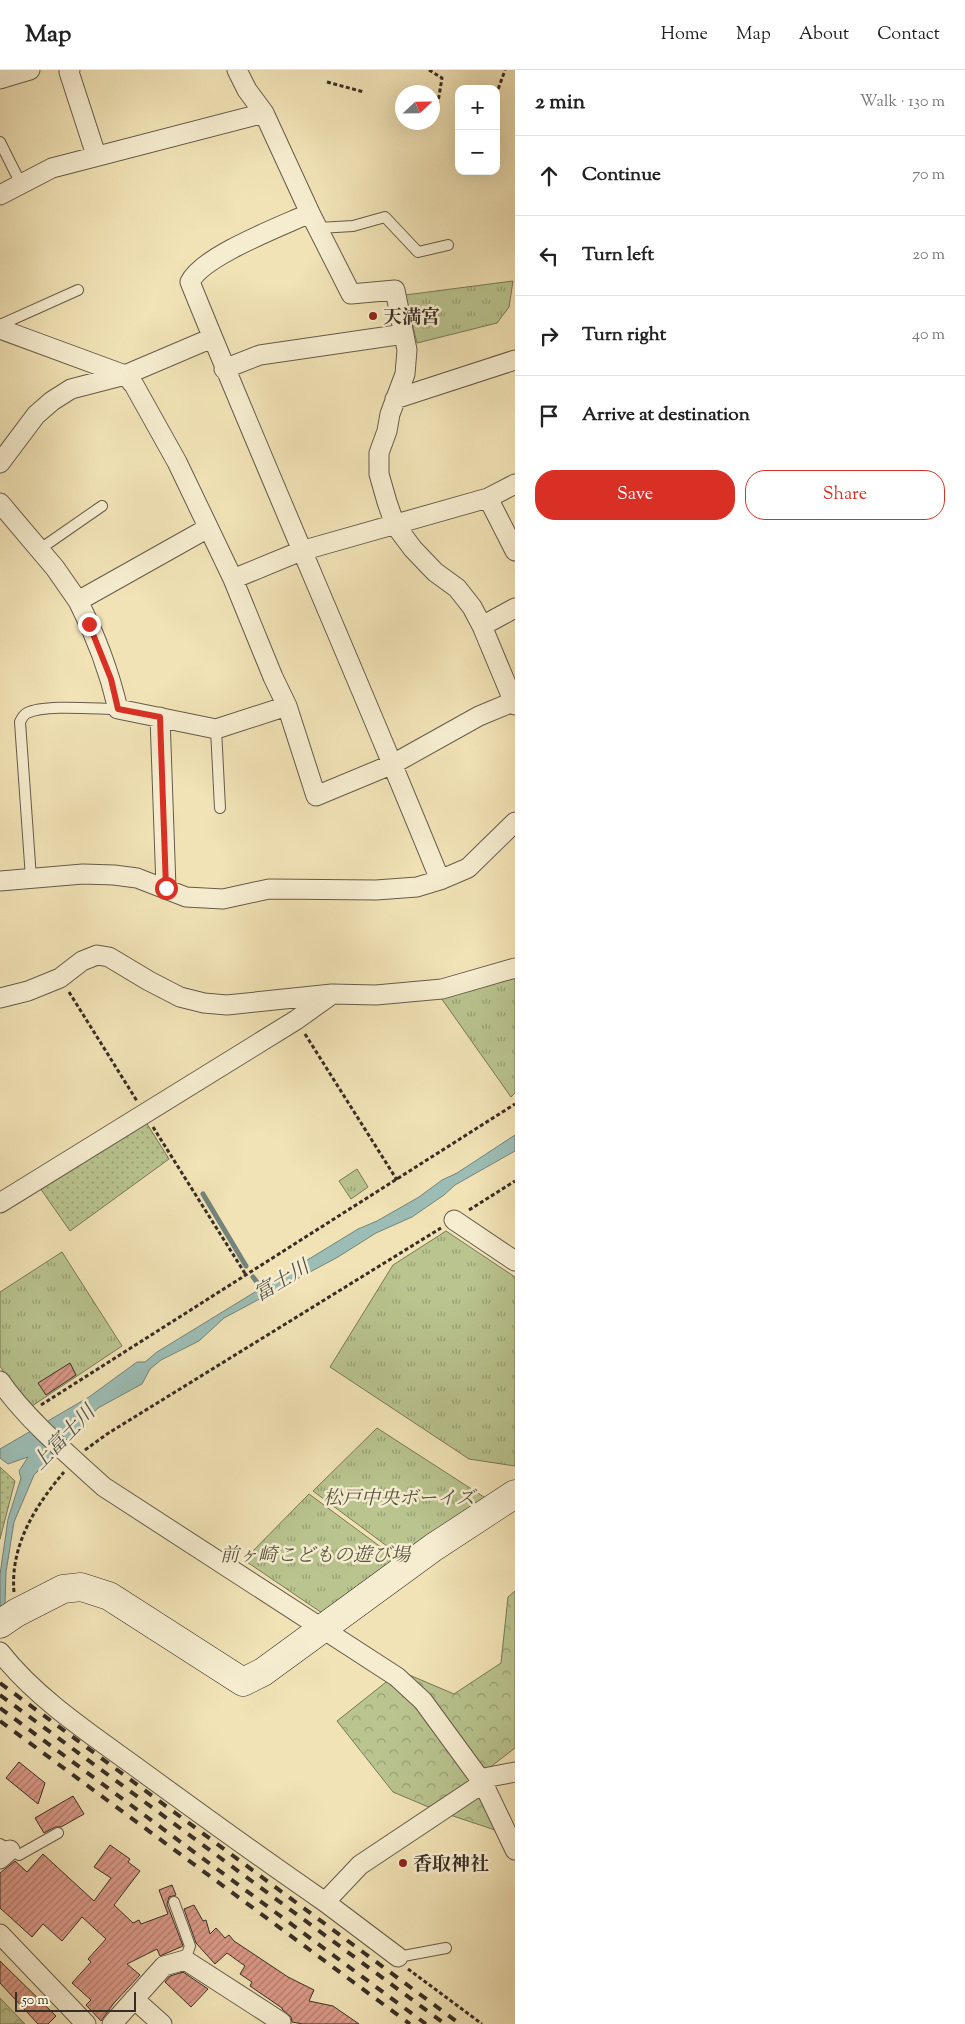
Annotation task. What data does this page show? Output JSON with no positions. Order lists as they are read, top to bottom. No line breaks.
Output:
{"water":["富士川","上富士川"],"parks":["松戸中央ボーイズ","前ヶ崎こどもの遊び場"],"places":["天満宮","香取神社"],"scale_bar":"50 m","north":"right","page":{"header":"Map","nav":["Home","Map","About","Contact"],"heading":["2 min","Walk · 130 m"],"map_buttons":["+","−"],"list":[["Continue","70 m"],["Turn left","20 m"],["Turn right","40 m"],"Arrive at destination"],"buttons":["Save","Share"],"scale":"50 m"}}
